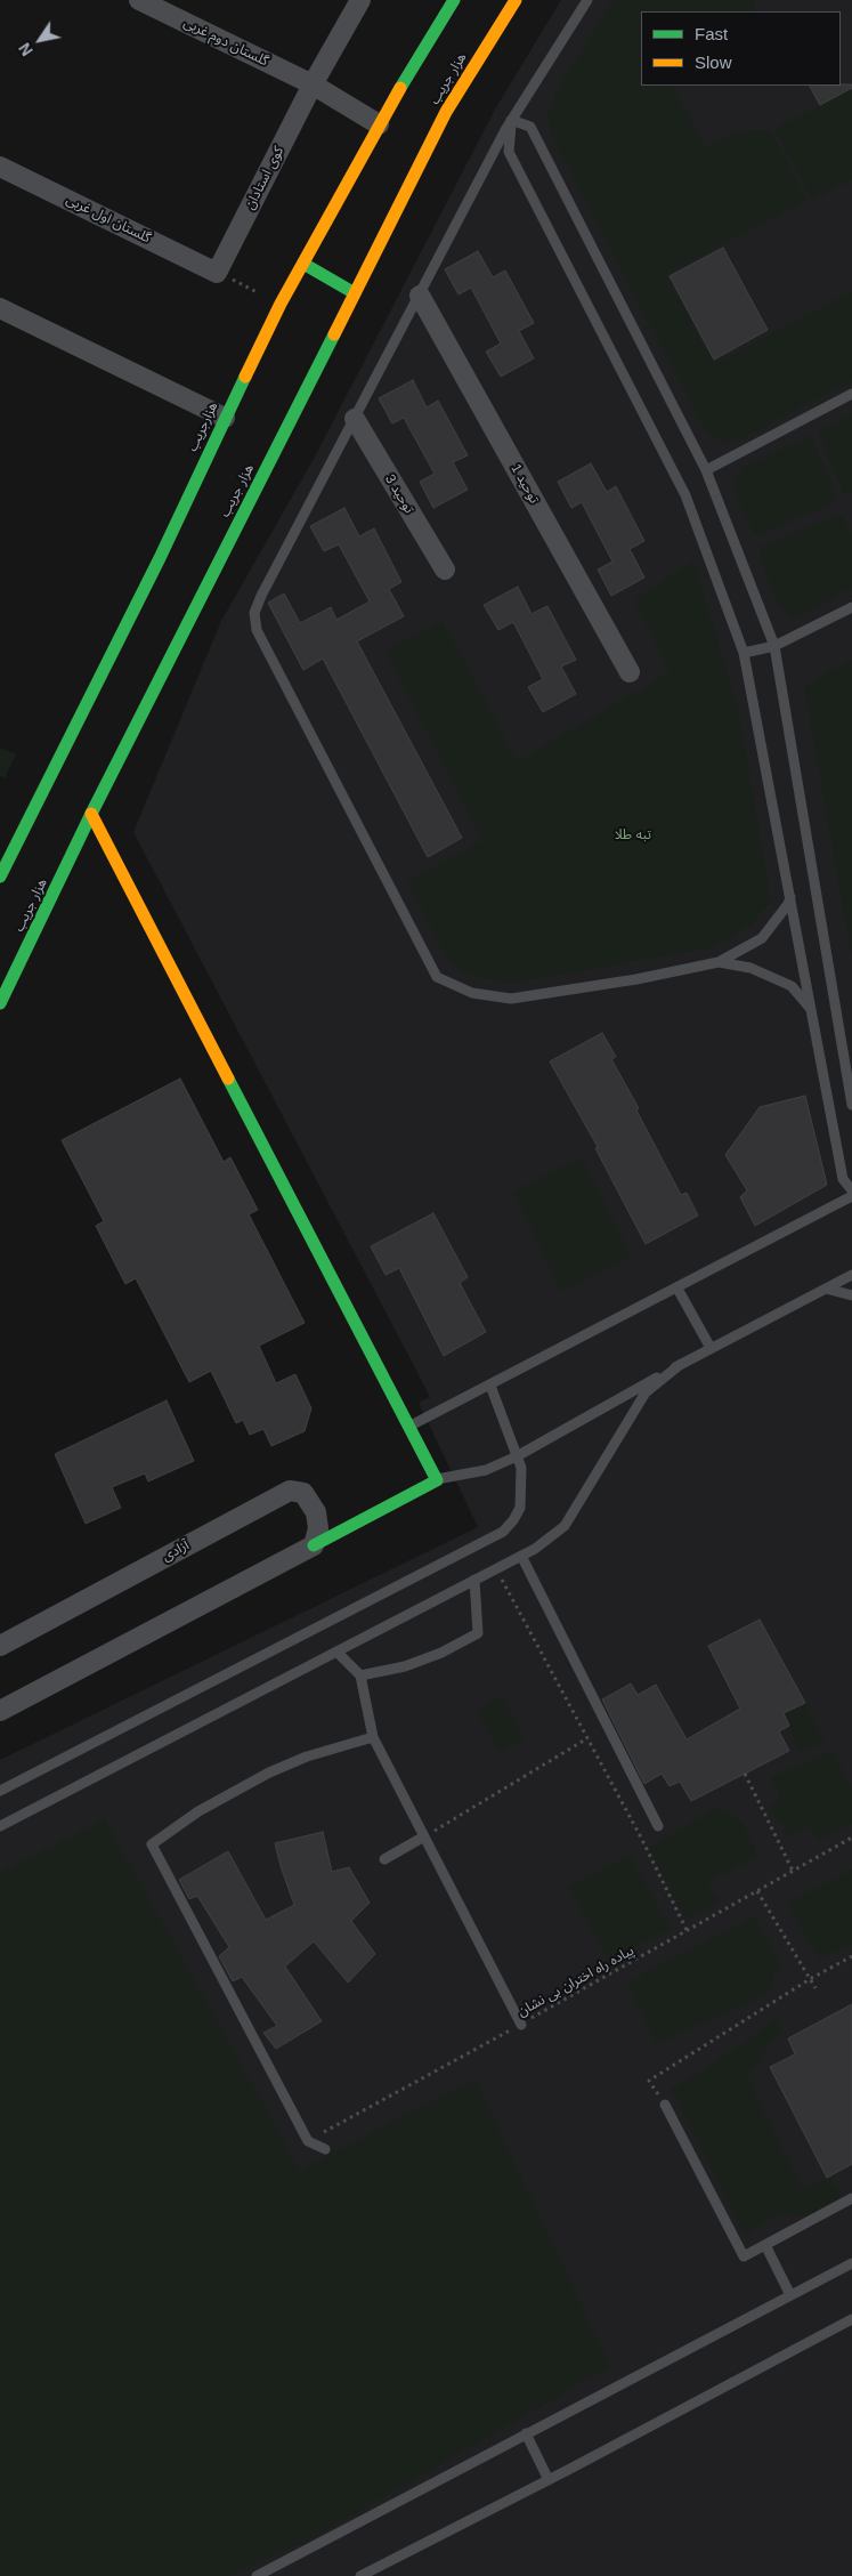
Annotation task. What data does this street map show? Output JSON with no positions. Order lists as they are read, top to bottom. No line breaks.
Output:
{"streets":{"main road":["هزار جریب","هزارجریب"],"street":["گلستان دوم غربی","کوی استادان","گلستان اول غربی","توحید 1","توحید 3","آزادی"],"path":["پیاده راه اختران بی نشان"]},"crossings":[["گلستان دوم غربی","کوی استادان"],["کوی استادان","گلستان اول غربی"]],"parks":["تبه طلا"],"legend":["Fast","Slow"],"north":"bottom left"}
